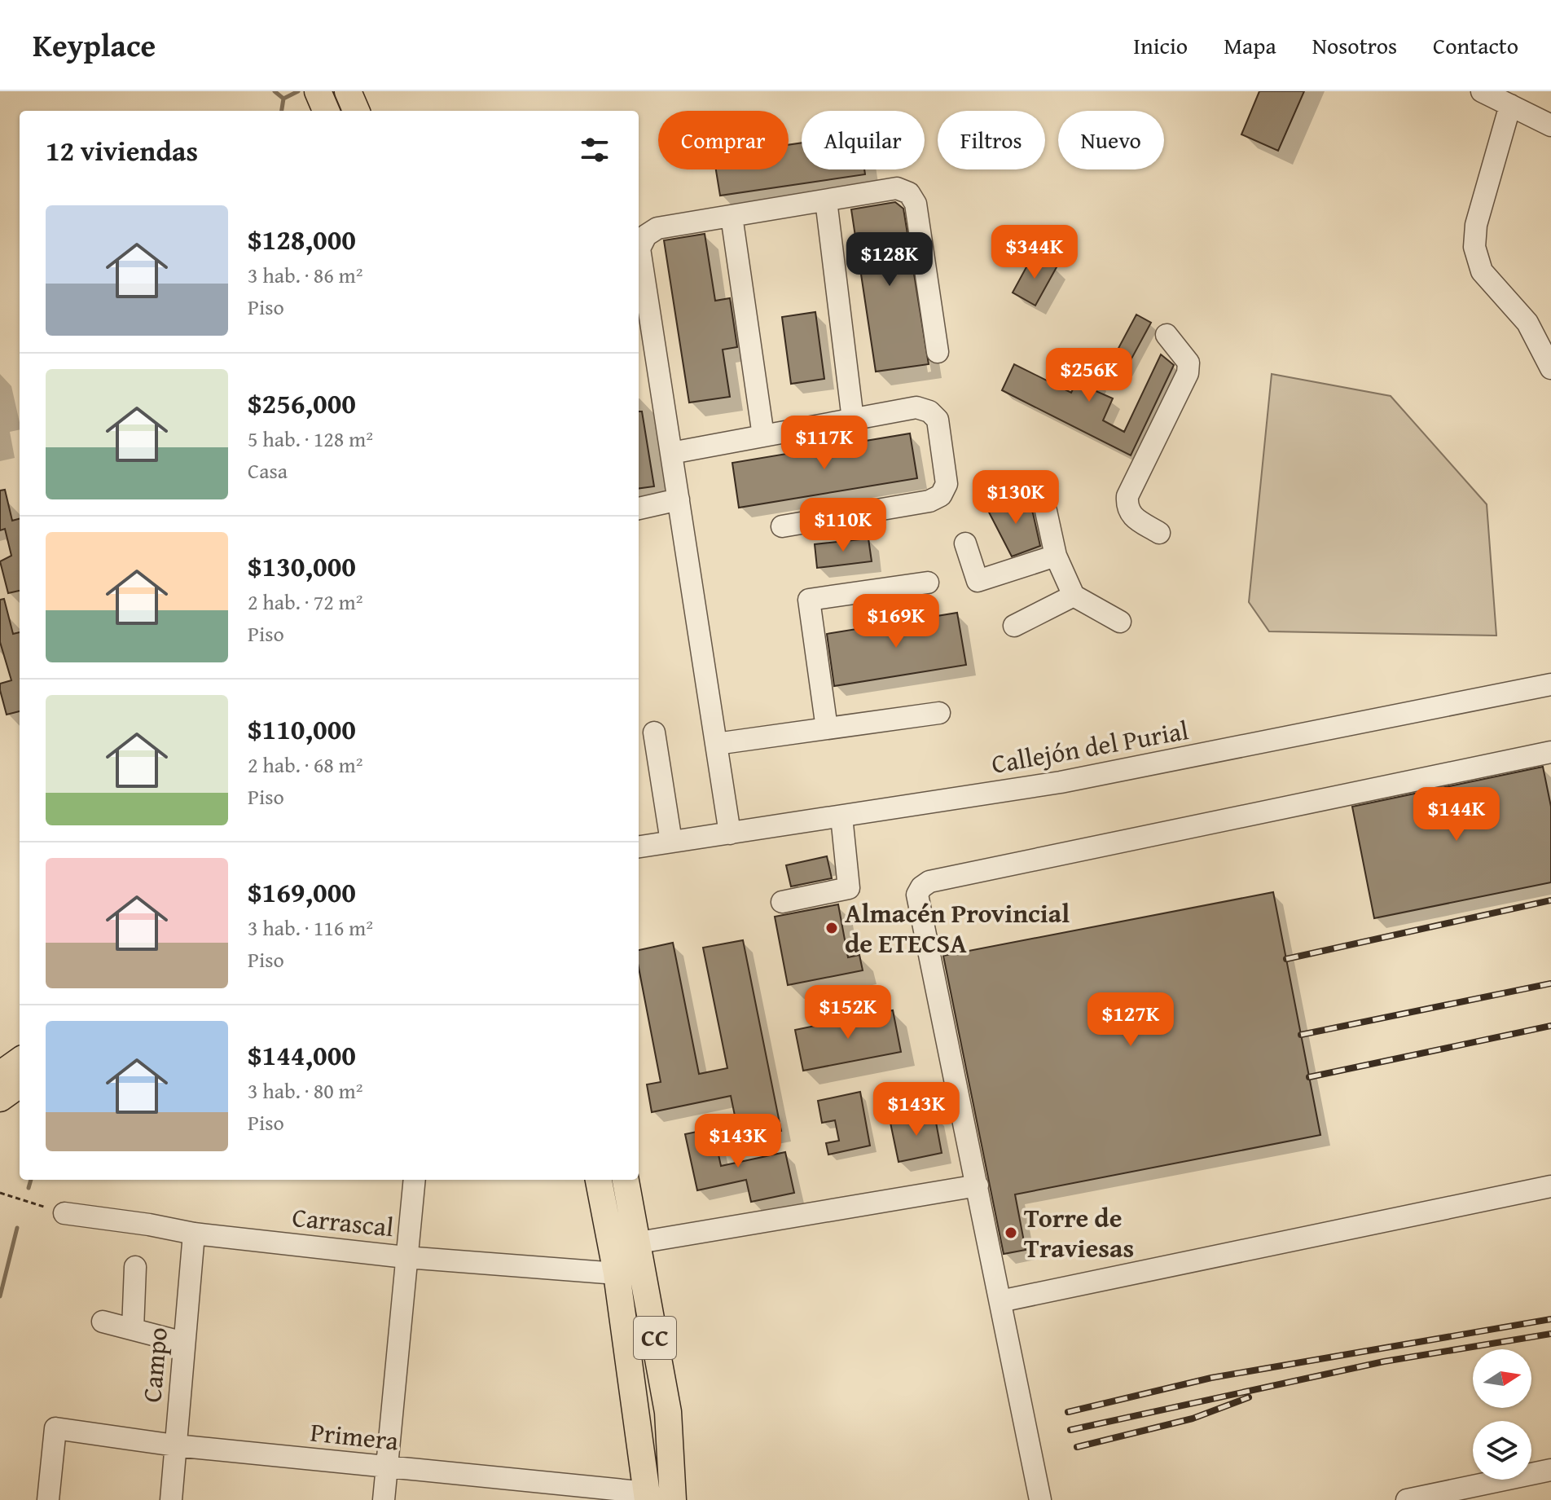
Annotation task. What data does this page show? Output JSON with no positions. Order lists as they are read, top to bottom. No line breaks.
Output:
{"streets":{"main road":["CC"],"street":["Callejón del Purial","Carrascal","Campo","Primera"]},"crossings":[["Carrascal","CC"],["Carrascal","Campo"],["CC","Primera"],["Campo","Primera"]],"places":["Almacén Provincial de ETECSA","Torre de Traviesas"],"north":"right","page":{"header":"Keyplace","nav":["Inicio","Mapa","Nosotros","Contacto"],"chip":["Comprar","Alquilar","Filtros","Nuevo"],"heading":"12 viviendas","list":[{"name":"$128,000","note":"3 hab. · 86 m² · Piso"},{"name":"$256,000","note":"5 hab. · 128 m² · Casa"},{"name":"$130,000","note":"2 hab. · 72 m² · Piso"},{"name":"$110,000","note":"2 hab. · 68 m² · Piso"},{"name":"$169,000","note":"3 hab. · 116 m² · Piso"},{"name":"$144,000","note":"3 hab. · 80 m² · Piso"}],"price":["$344K","$128K","$256K","$117K","$130K","$110K","$169K","$144K","$152K","$127K","$143K","$143K"]}}
